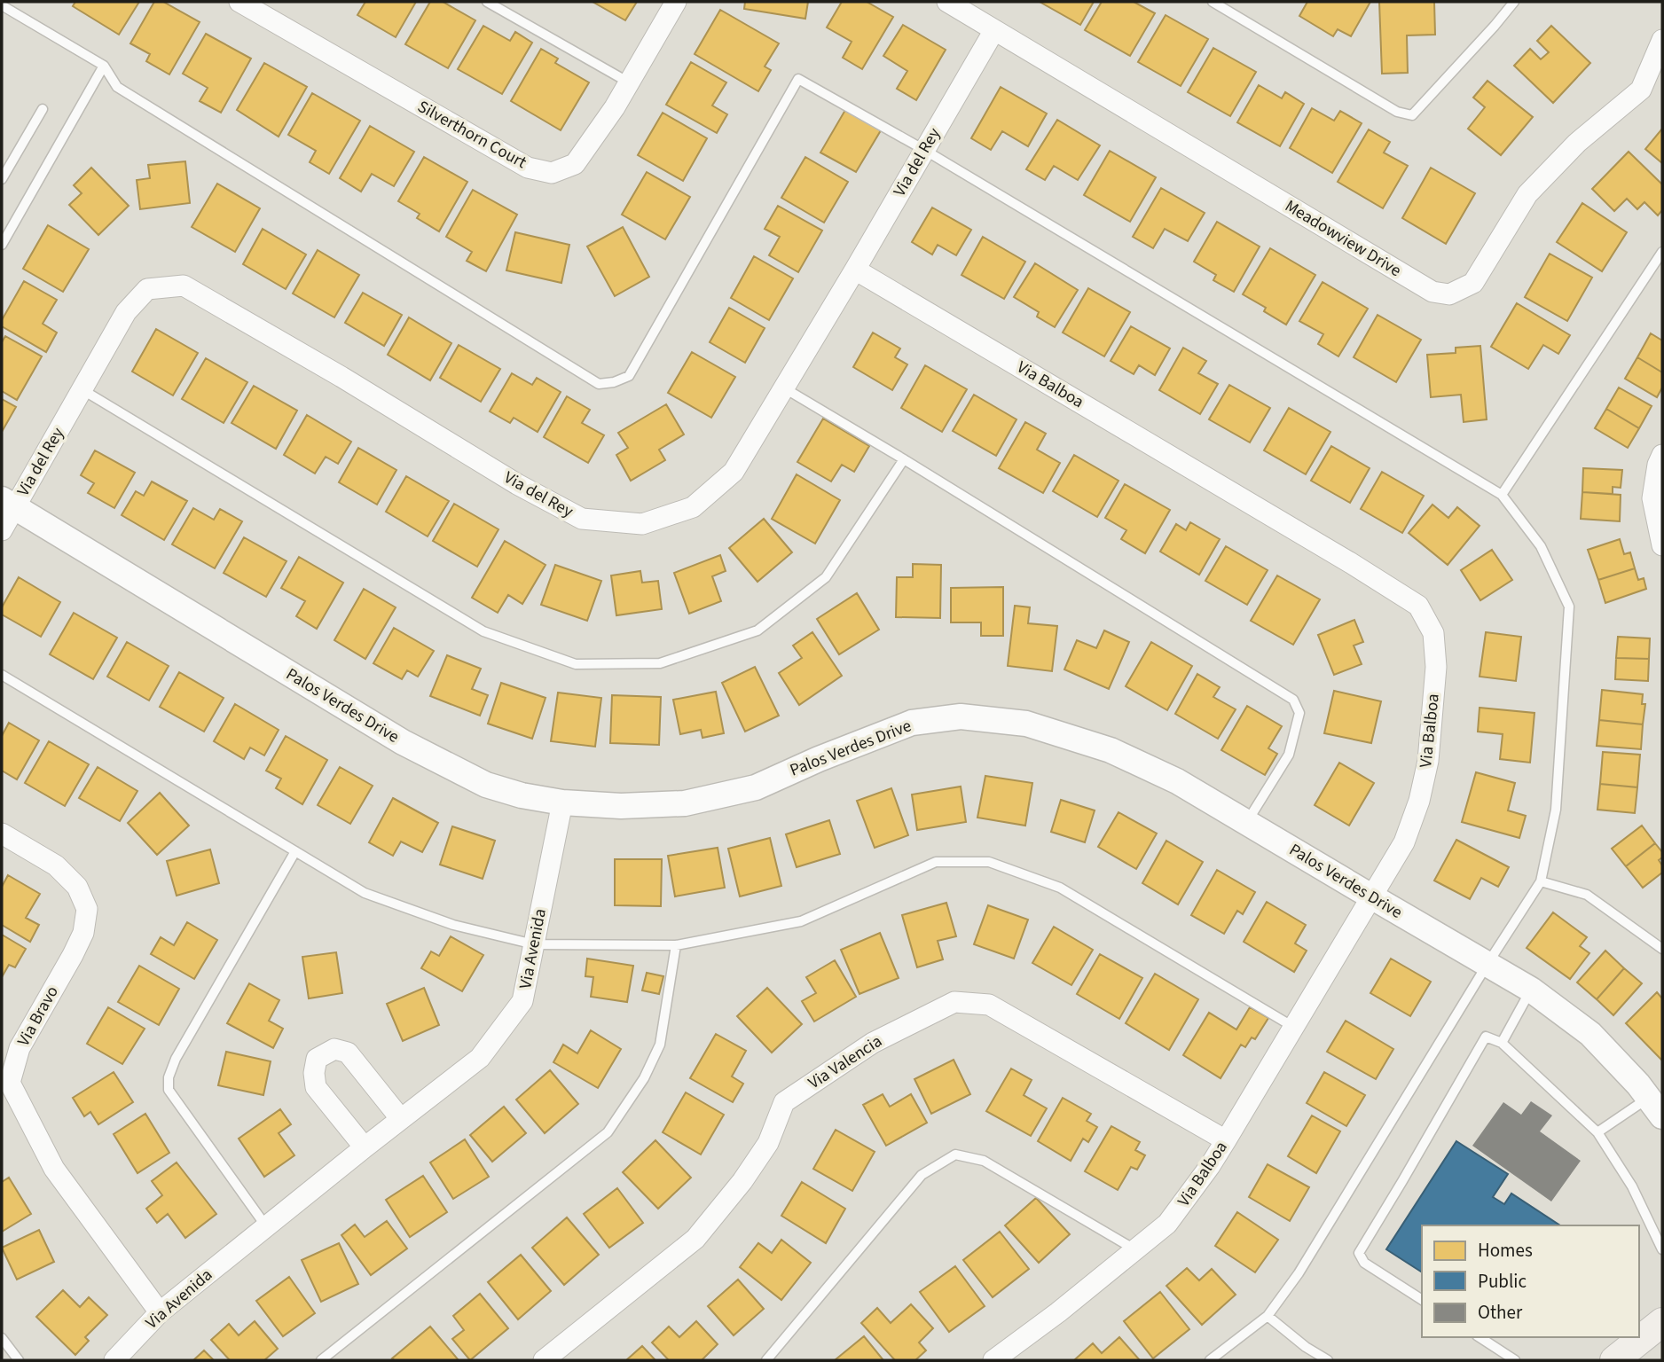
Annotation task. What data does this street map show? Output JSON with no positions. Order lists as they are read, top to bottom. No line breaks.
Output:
{"streets":{"street":["Silverthorn Court","Via del Rey","Meadowview Drive","Via Balboa","Palos Verdes Drive","Via Avenida","Via Bravo","Via Valencia"]},"crossings":[["Via del Rey","Meadowview Drive"],["Via del Rey","Via Balboa"],["Via del Rey","Palos Verdes Drive"],["Via Balboa","Palos Verdes Drive"],["Via Balboa","Via Valencia"],["Palos Verdes Drive","Via Avenida"],["Via Avenida","Via Bravo"]],"legend":["Homes","Public","Other"]}
